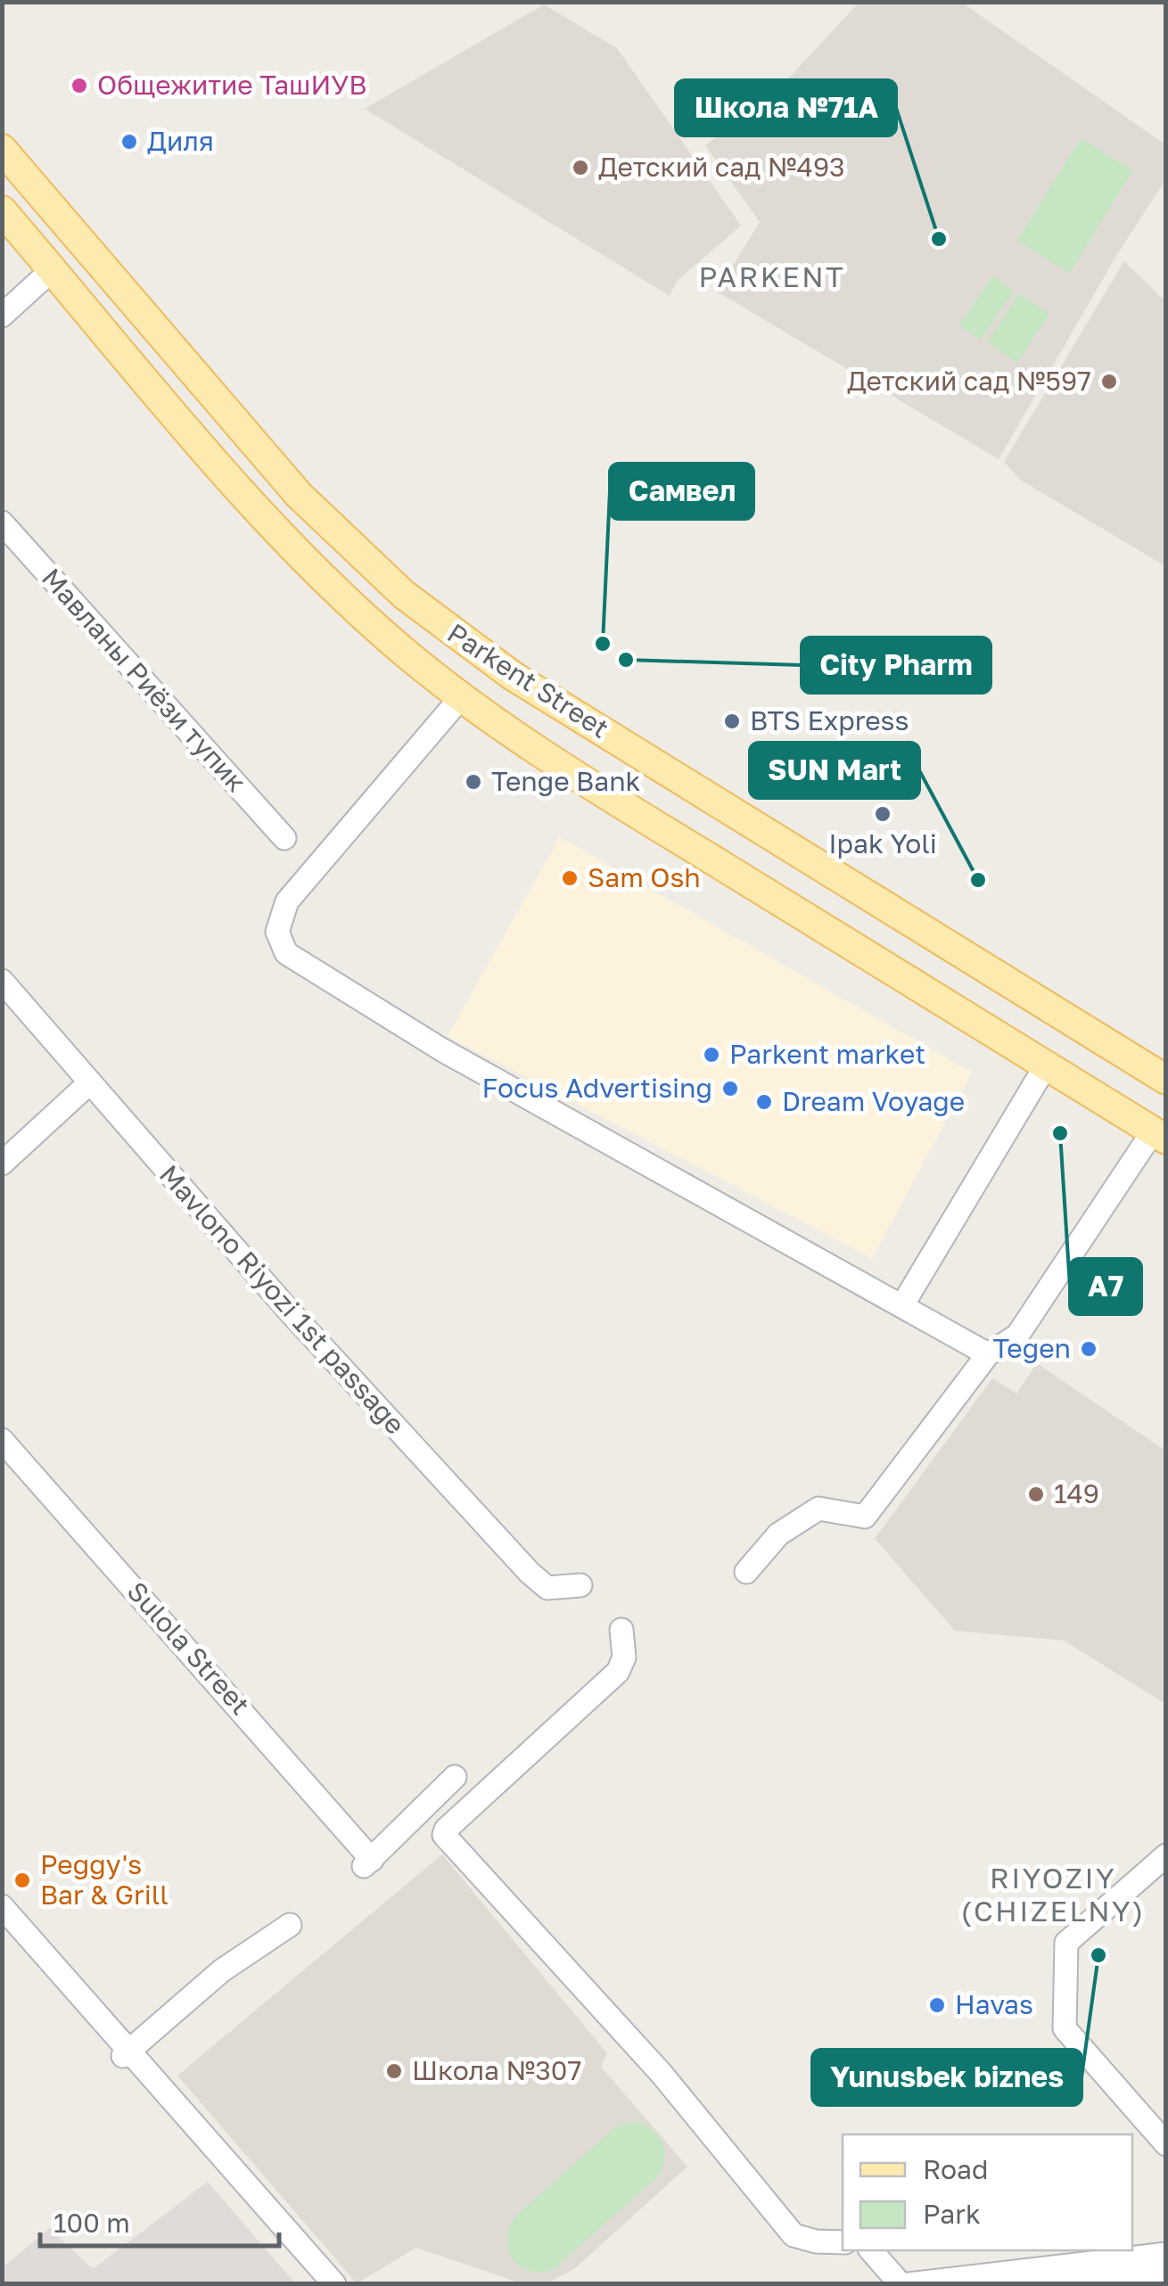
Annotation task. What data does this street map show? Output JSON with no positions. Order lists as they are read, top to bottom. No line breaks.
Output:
{"streets":{"main road":["Parkent Street"],"street":["Мавланы Риёзи тупик","Mavlono Riyozi 1st passage","Sulola Street"]},"districts":["PARKENT","RIYOZIY (CHIZELNY)"],"places":["Общежитие ТашИУВ","Диля","Детский сад №493","Школа №71А","Детский сад №597","Самвел","City Pharm","BTS Express","Tenge Bank","Ipak Yoli","Sam Osh","SUN Mart","Parkent market","Focus Advertising","Dream Voyage","А7","Tegen","149","Peggy's Bar & Grill","Yunusbek biznes","Havas","Школа №307"],"legend":["Road","Park"],"scale_bar":"100 m"}
